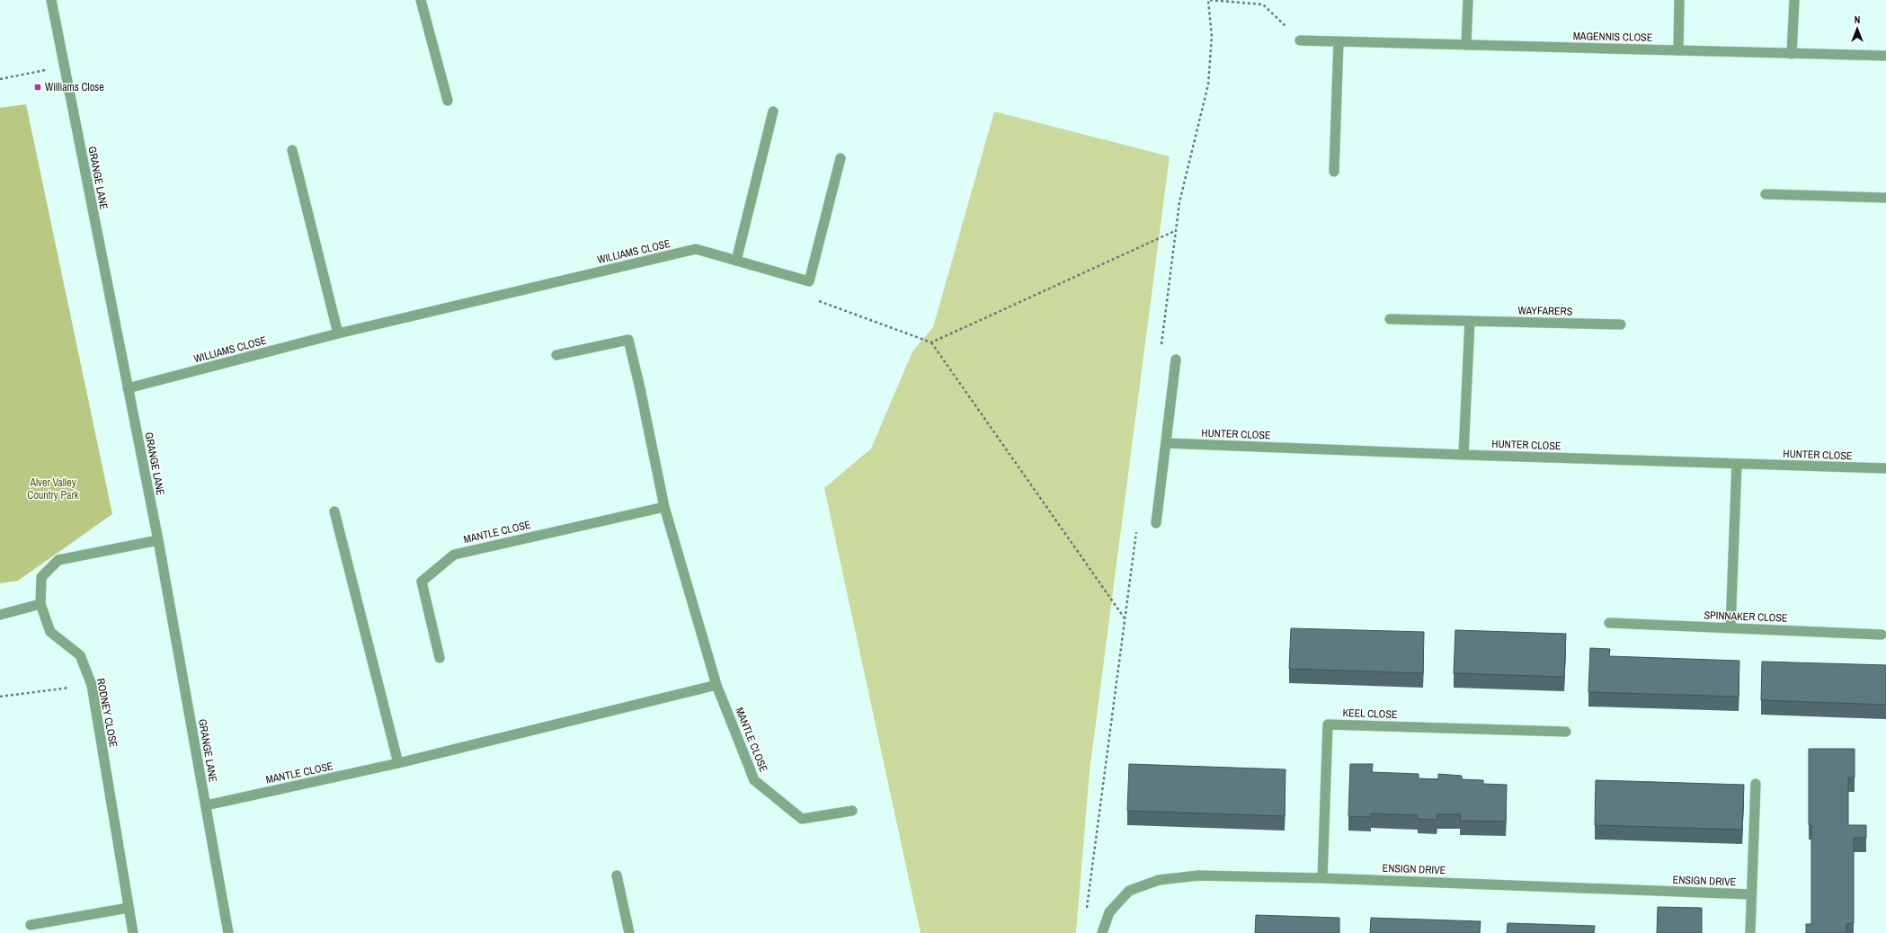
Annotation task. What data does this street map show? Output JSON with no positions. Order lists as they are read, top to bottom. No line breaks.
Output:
{"streets":{"street":["MAGENNIS CLOSE","GRANGE LANE","WILLIAMS CLOSE","WAYFARERS","HUNTER CLOSE","MANTLE CLOSE","SPINNAKER CLOSE","RODNEY CLOSE","KEEL CLOSE","ENSIGN DRIVE"]},"crossings":[["GRANGE LANE","WILLIAMS CLOSE"],["GRANGE LANE","MANTLE CLOSE"],["GRANGE LANE","RODNEY CLOSE"],["KEEL CLOSE","ENSIGN DRIVE"]],"parks":["Alver Valley Country Park"],"places":{"transit":["Williams Close"]},"north":"top"}
